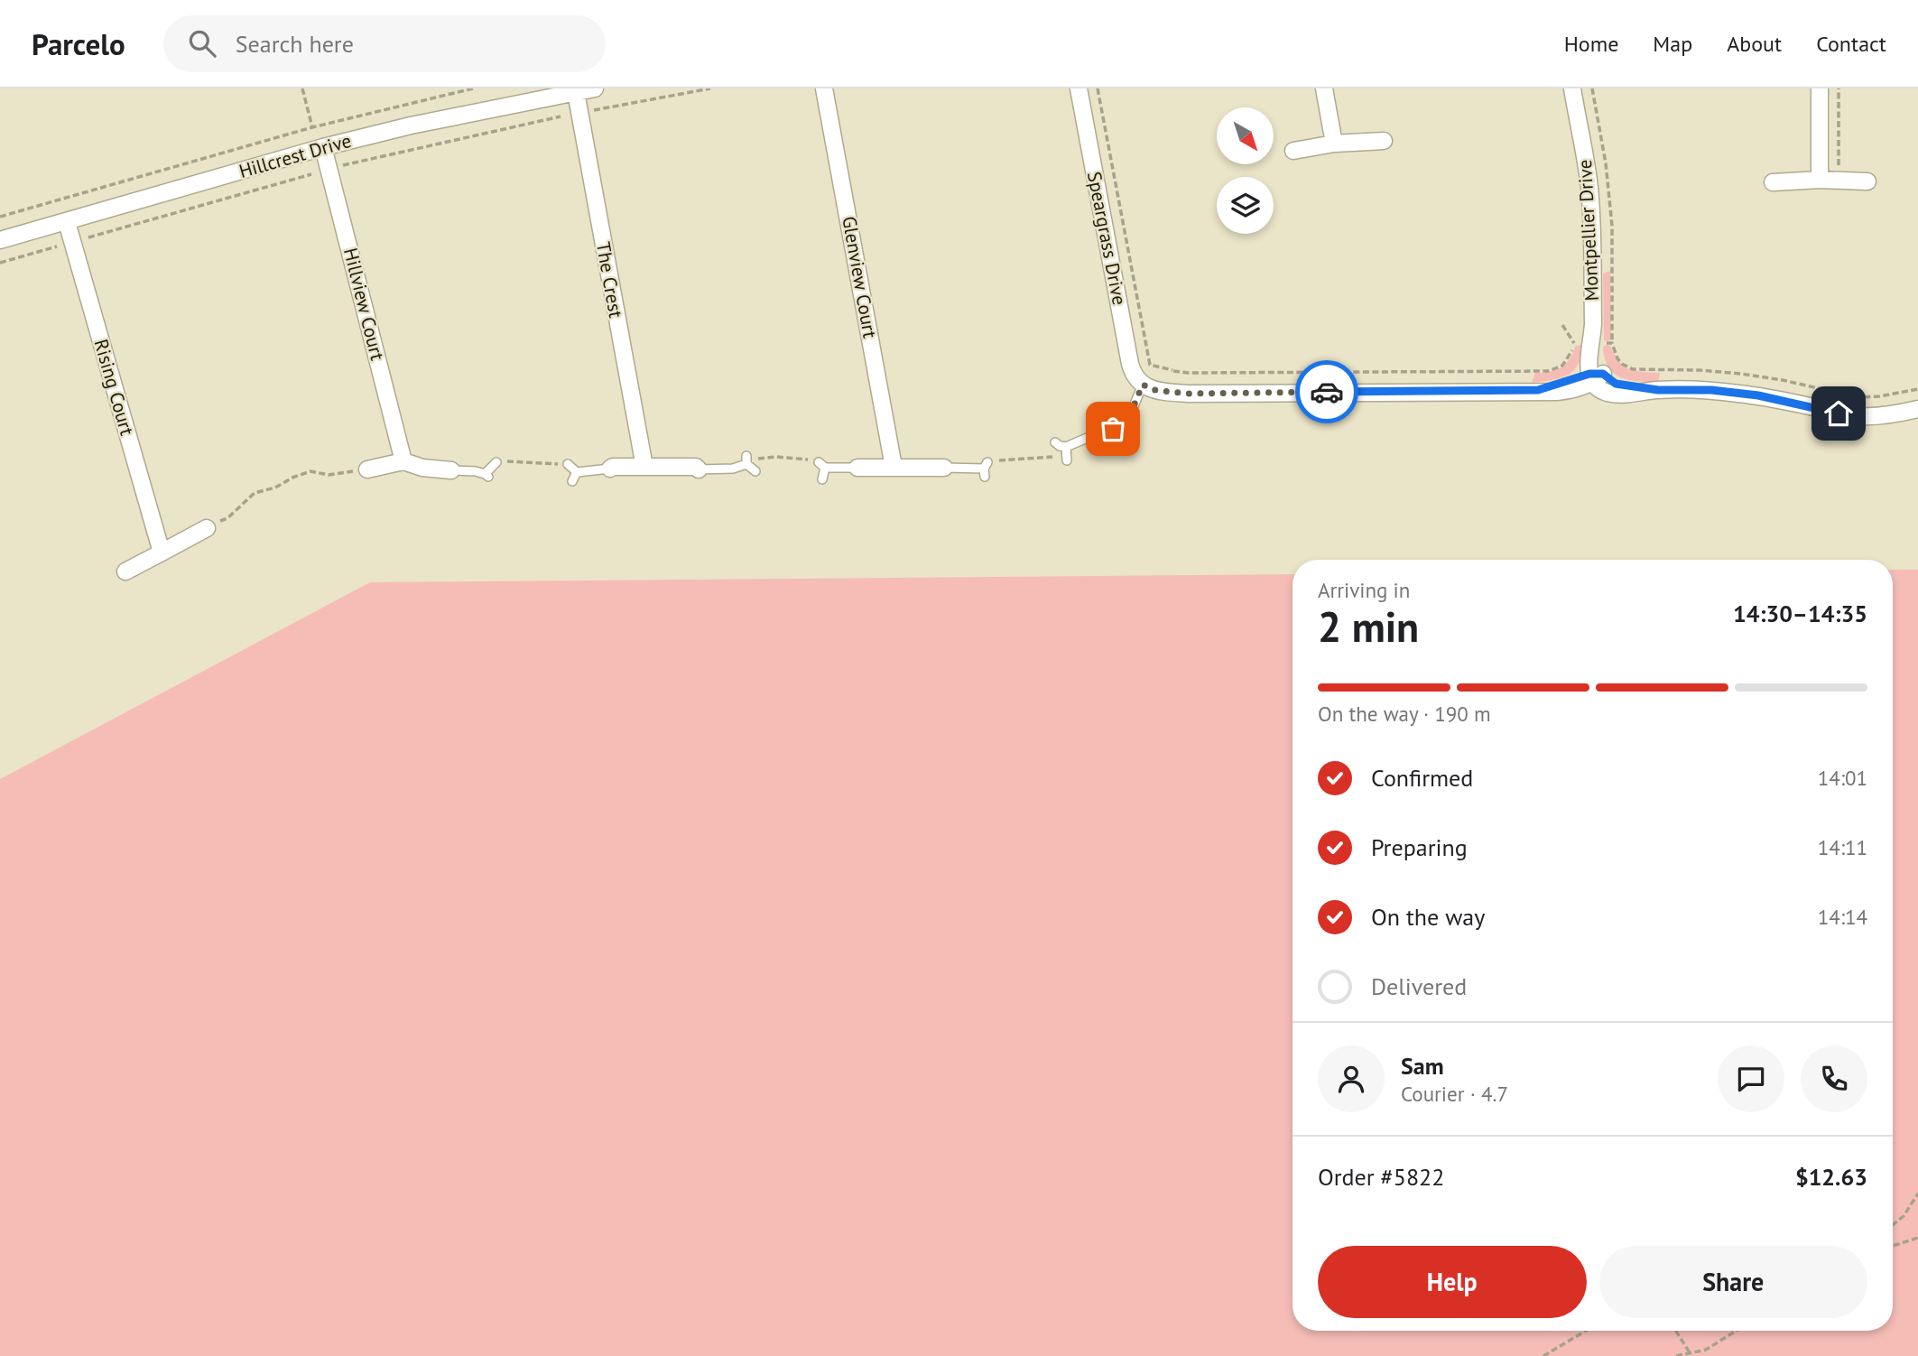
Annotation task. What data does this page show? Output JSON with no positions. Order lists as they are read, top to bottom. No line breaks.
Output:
{"streets":{"street":["Hillcrest Drive","Montpellier Drive","Speargrass Drive","Glenview Court","The Crest","Hillview Court","Rising Court"]},"crossings":[["Hillcrest Drive","The Crest"],["Hillcrest Drive","Hillview Court"],["Hillcrest Drive","Rising Court"]],"north":"bottom right","page":{"header":"Parcelo","search":"Search here","nav":["Home","Map","About","Contact"],"heading":["2 min","Arriving in","14:30–14:35"],"panel":["Sam","Courier · 4.7","Order #5822","$12.63"],"bar":"On the way · 190 m","list":[["Confirmed","14:01"],["Preparing","14:11"],["On the way","14:14"],"Delivered"],"buttons":["Help","Share"]}}
